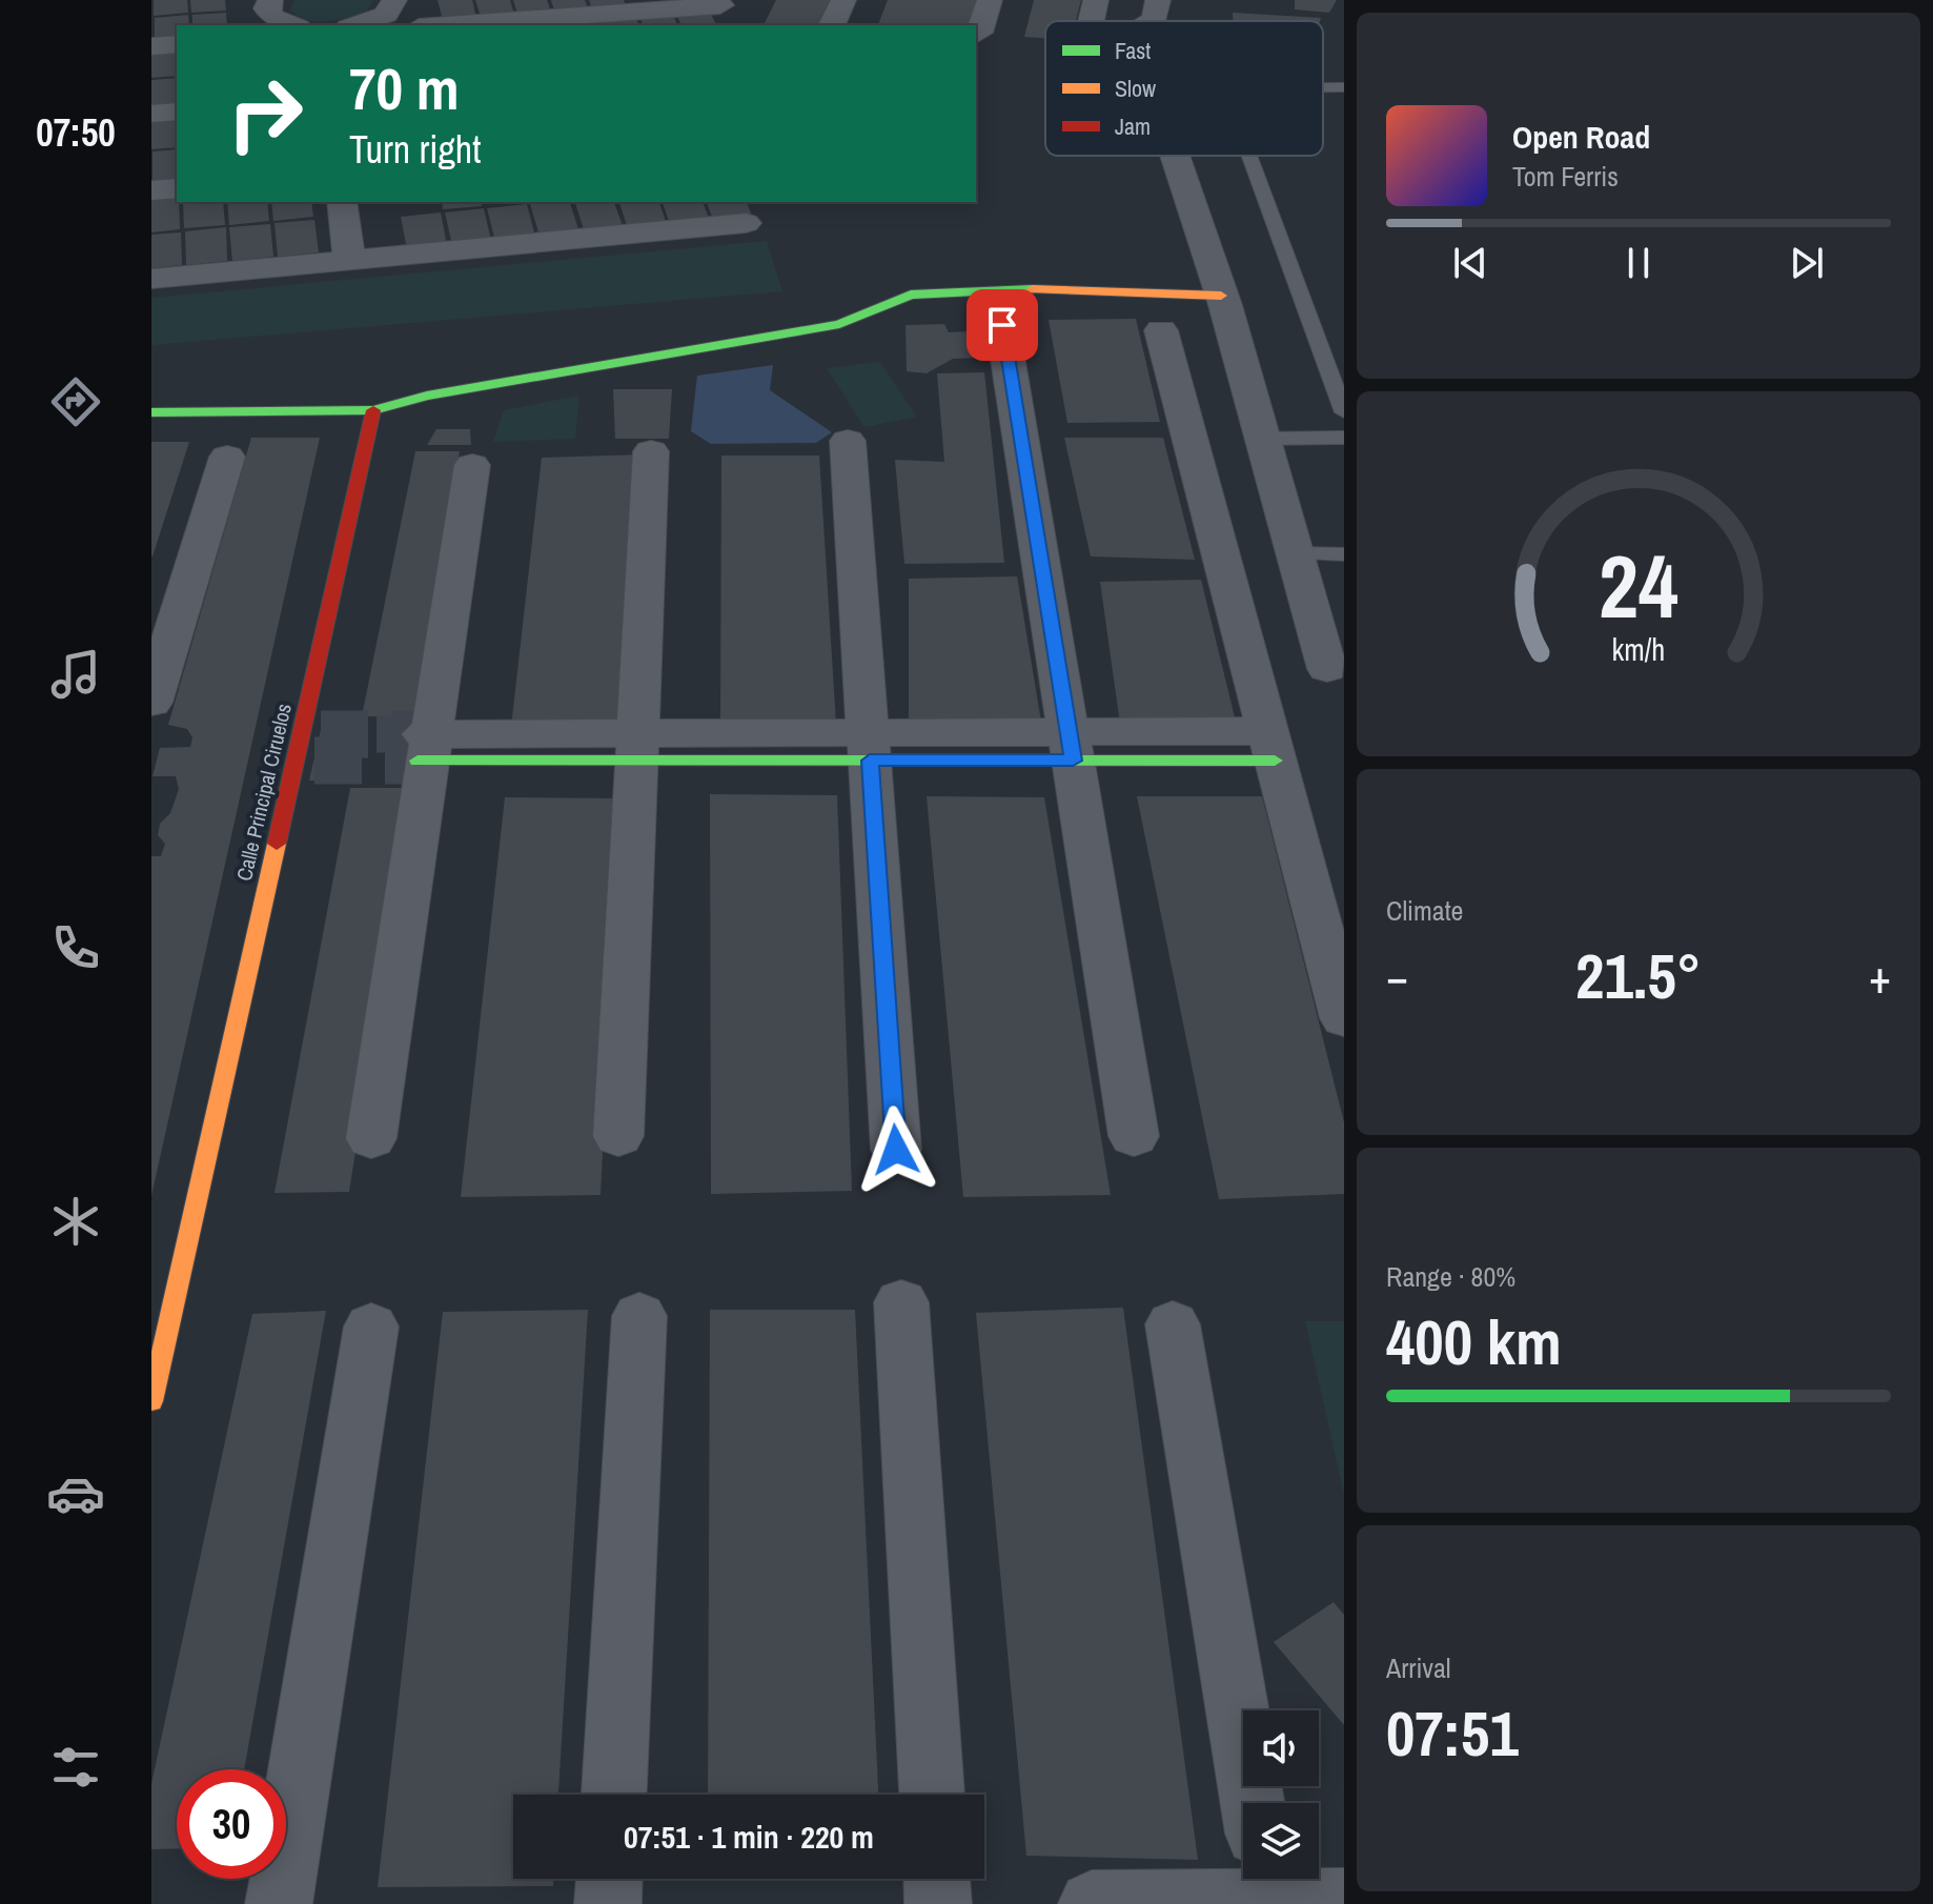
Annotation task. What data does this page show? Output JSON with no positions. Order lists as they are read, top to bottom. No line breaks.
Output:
{"streets":{"street":["Calle Principal Ciruelos"]},"legend":["Fast","Slow","Jam"],"page":{"tabs":"07:50","turn":["70 m","Turn right"],"song":["Open Road","Tom Ferris"],"tile":["Climate",["Range · 80%","400 km"],["Arrival","07:51"]],"heat":["−","21.5°","+"],"limit":"30","trip":"07:51 · 1 min · 220 m","gauge":["24","km/h"]}}
